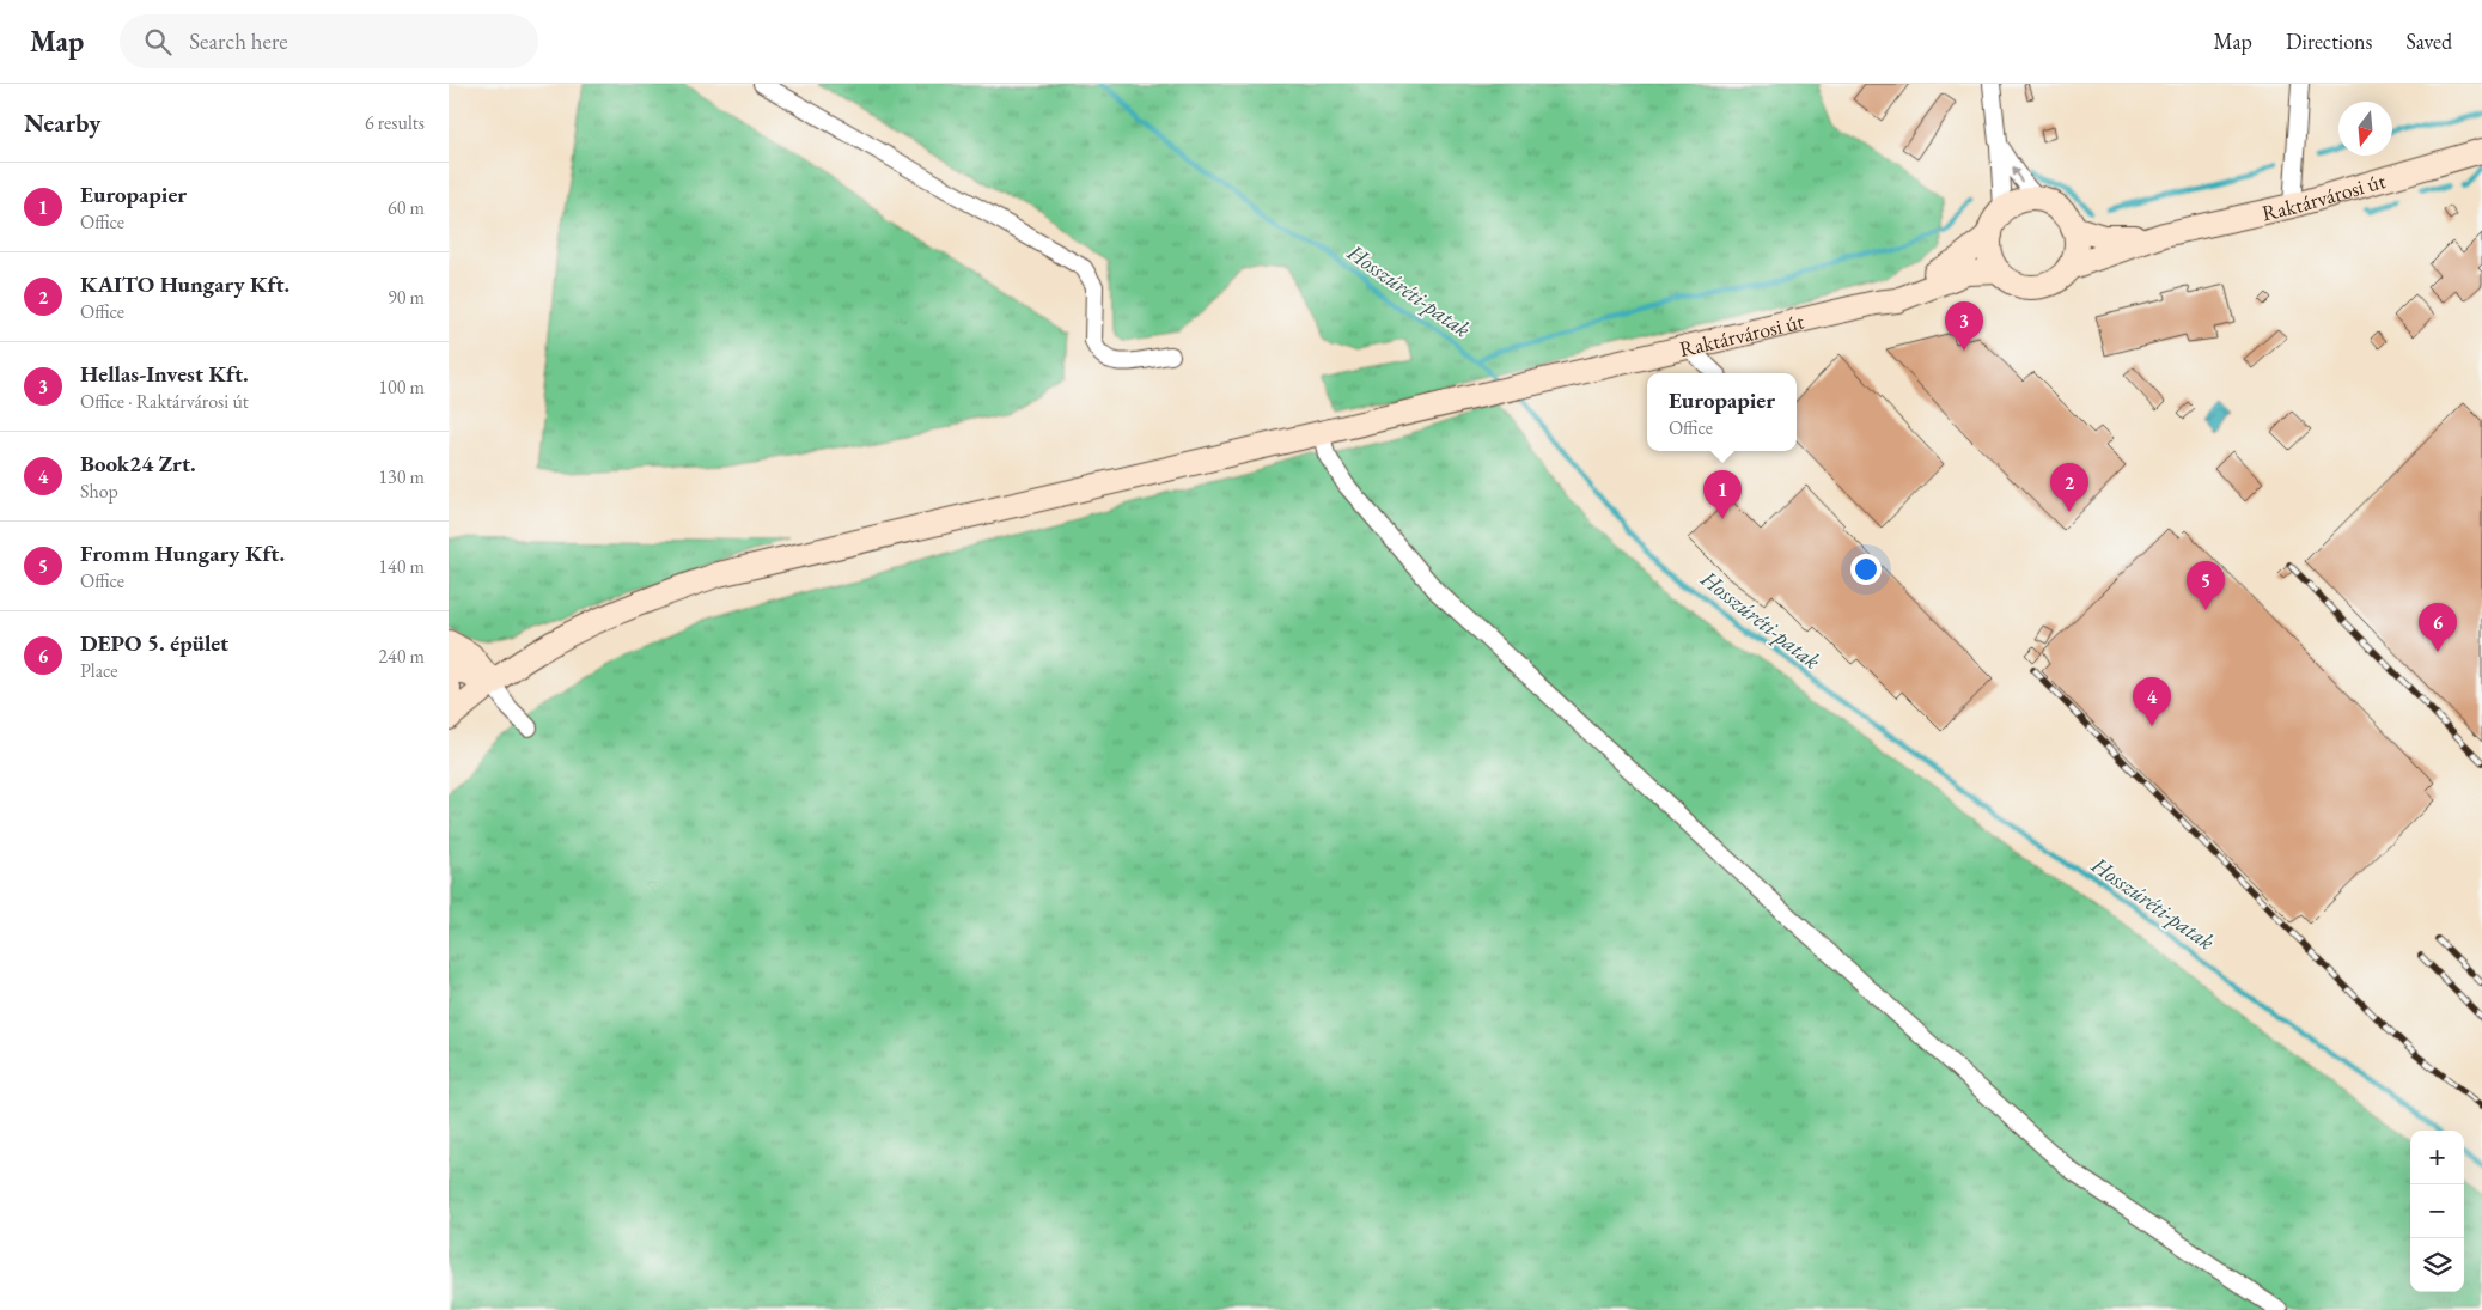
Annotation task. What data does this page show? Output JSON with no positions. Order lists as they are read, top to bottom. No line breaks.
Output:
{"streets":{"street":["Raktárvárosi út"]},"water":["Hosszúréti-patak"],"north":"bottom","page":{"header":"Map","search":"Search here","nav":["Map","Directions","Saved"],"heading":["Nearby","6 results"],"list":[{"mark":"1","name":"Europapier","note":"Office","value":"60 m"},{"mark":"2","name":"KAITO Hungary Kft.","note":"Office","value":"90 m"},{"mark":"3","name":"Hellas-Invest Kft.","note":"Office · Raktárvárosi út","value":"100 m"},{"mark":"4","name":"Book24 Zrt.","note":"Shop","value":"130 m"},{"mark":"5","name":"Fromm Hungary Kft.","note":"Office","value":"140 m"},{"mark":"6","name":"DEPO 5. épület","note":"Place","value":"240 m"}],"pins":["3","2","1","5","6","4"],"popup":["Europapier","Office"],"map_buttons":["+","−"]}}
